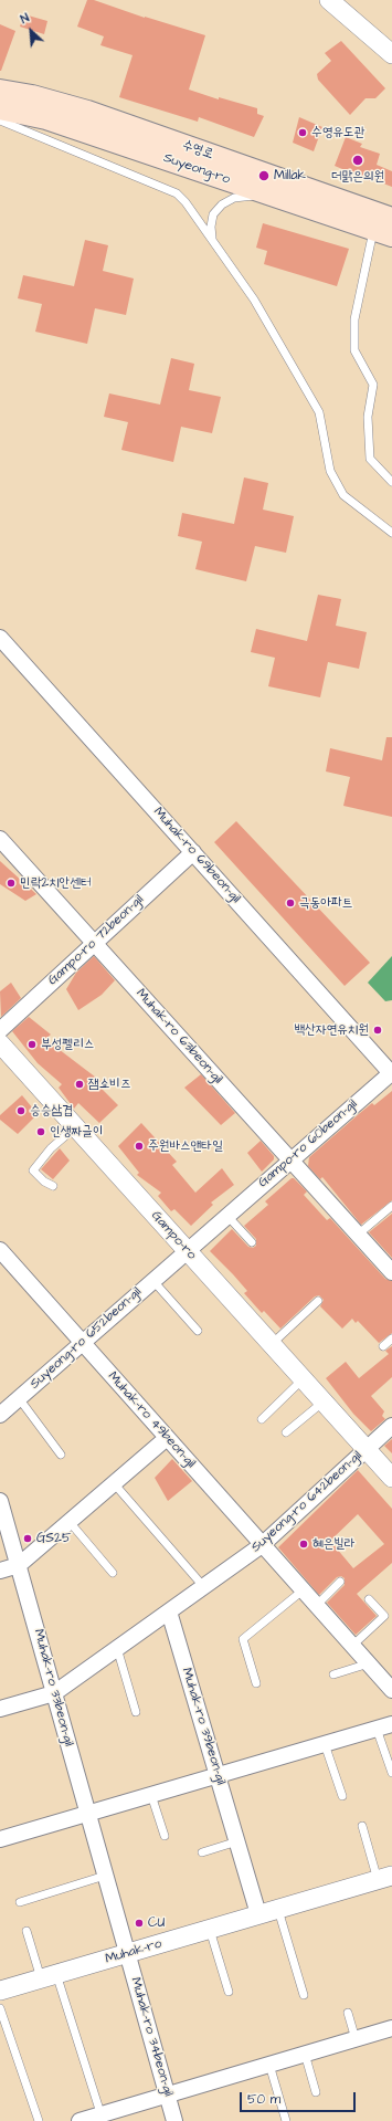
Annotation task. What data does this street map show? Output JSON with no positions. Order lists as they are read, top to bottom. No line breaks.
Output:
{"streets":{"main road":["수영로","Suyeong-ro"],"street":["Muhak-ro 69beon-gil","Gampo-ro 72beon-gil","Muhak-ro 63beon-gil","Gampo-ro 60beon-gil","Gampo-ro","Suyeong-ro 652beon-gil","Muhak-ro 49beon-gil","Suyeong-ro 642beon-gil","Muhak-ro 33beon-gil","Muhak-ro 39beon-gil","Muhak-ro","Muhak-ro 34beon-gil"]},"crossings":[["수영로","Suyeong-ro"],["Muhak-ro 69beon-gil","Gampo-ro 72beon-gil"],["Muhak-ro 69beon-gil","Gampo-ro 60beon-gil"],["Gampo-ro 72beon-gil","Muhak-ro 63beon-gil"],["Muhak-ro 63beon-gil","Gampo-ro 60beon-gil"],["Gampo-ro 60beon-gil","Gampo-ro"],["Gampo-ro 60beon-gil","Suyeong-ro 652beon-gil"],["Gampo-ro","Suyeong-ro 652beon-gil"],["Gampo-ro","Suyeong-ro 642beon-gil"],["Suyeong-ro 652beon-gil","Muhak-ro 49beon-gil"],["Muhak-ro 49beon-gil","Suyeong-ro 642beon-gil"],["Suyeong-ro 642beon-gil","Muhak-ro 33beon-gil"],["Suyeong-ro 642beon-gil","Muhak-ro 39beon-gil"],["Muhak-ro 33beon-gil","Muhak-ro"],["Muhak-ro 33beon-gil","Muhak-ro 34beon-gil"],["Muhak-ro 39beon-gil","Muhak-ro"],["Muhak-ro","Muhak-ro 34beon-gil"]],"places":["수영유도관","더맑은의원","Millak","민락2치안센터","극동아파트","백산자연유치원","부성펠리스","잼쇼비즈","승승삼겹","인생짜글이","주원바스앤타일","GS25","혜은빌라","CU"],"scale_bar":"50 m","north":"top left"}
